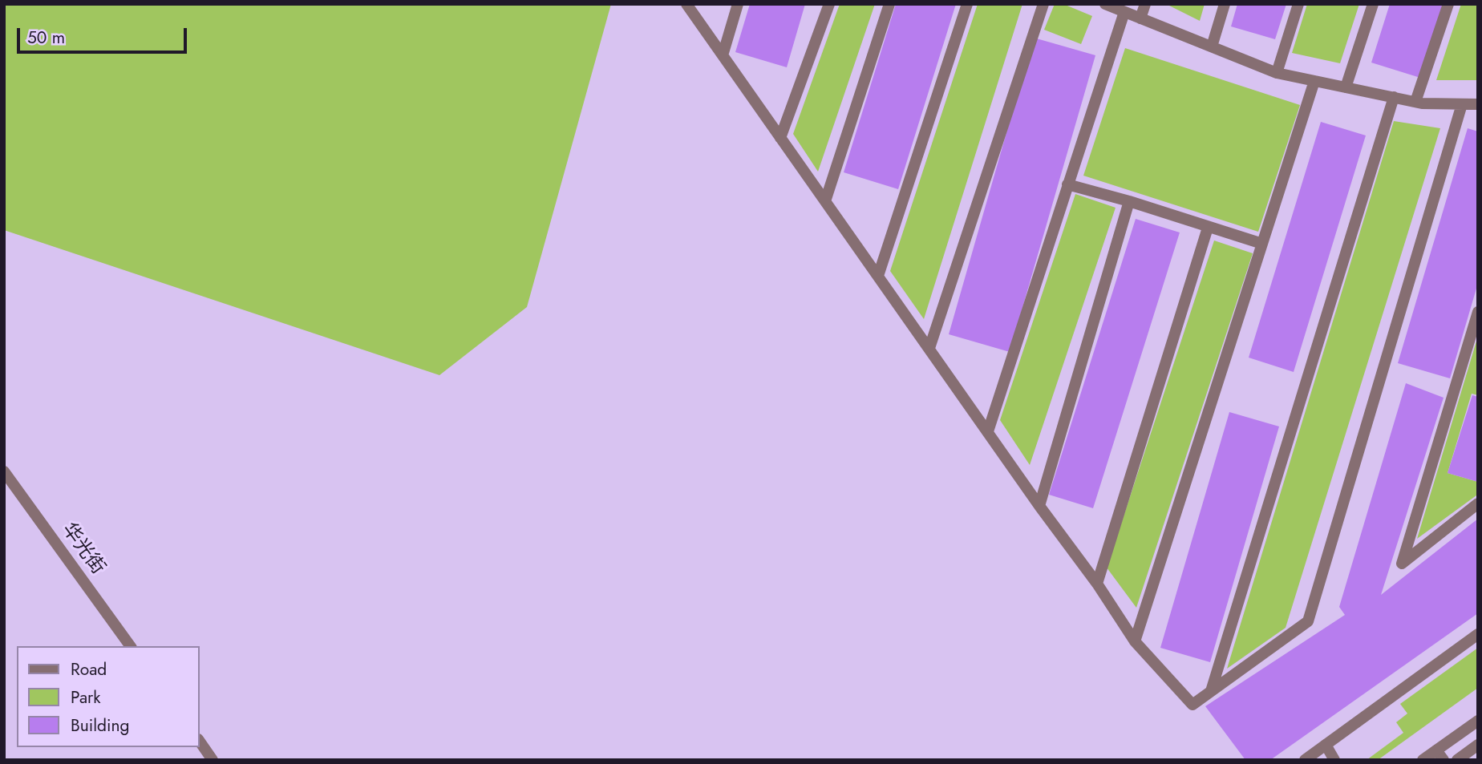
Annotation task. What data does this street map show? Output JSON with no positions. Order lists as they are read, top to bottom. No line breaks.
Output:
{"streets":{"street":["华光街"]},"legend":["Road","Park","Building"],"scale_bar":"50 m"}
